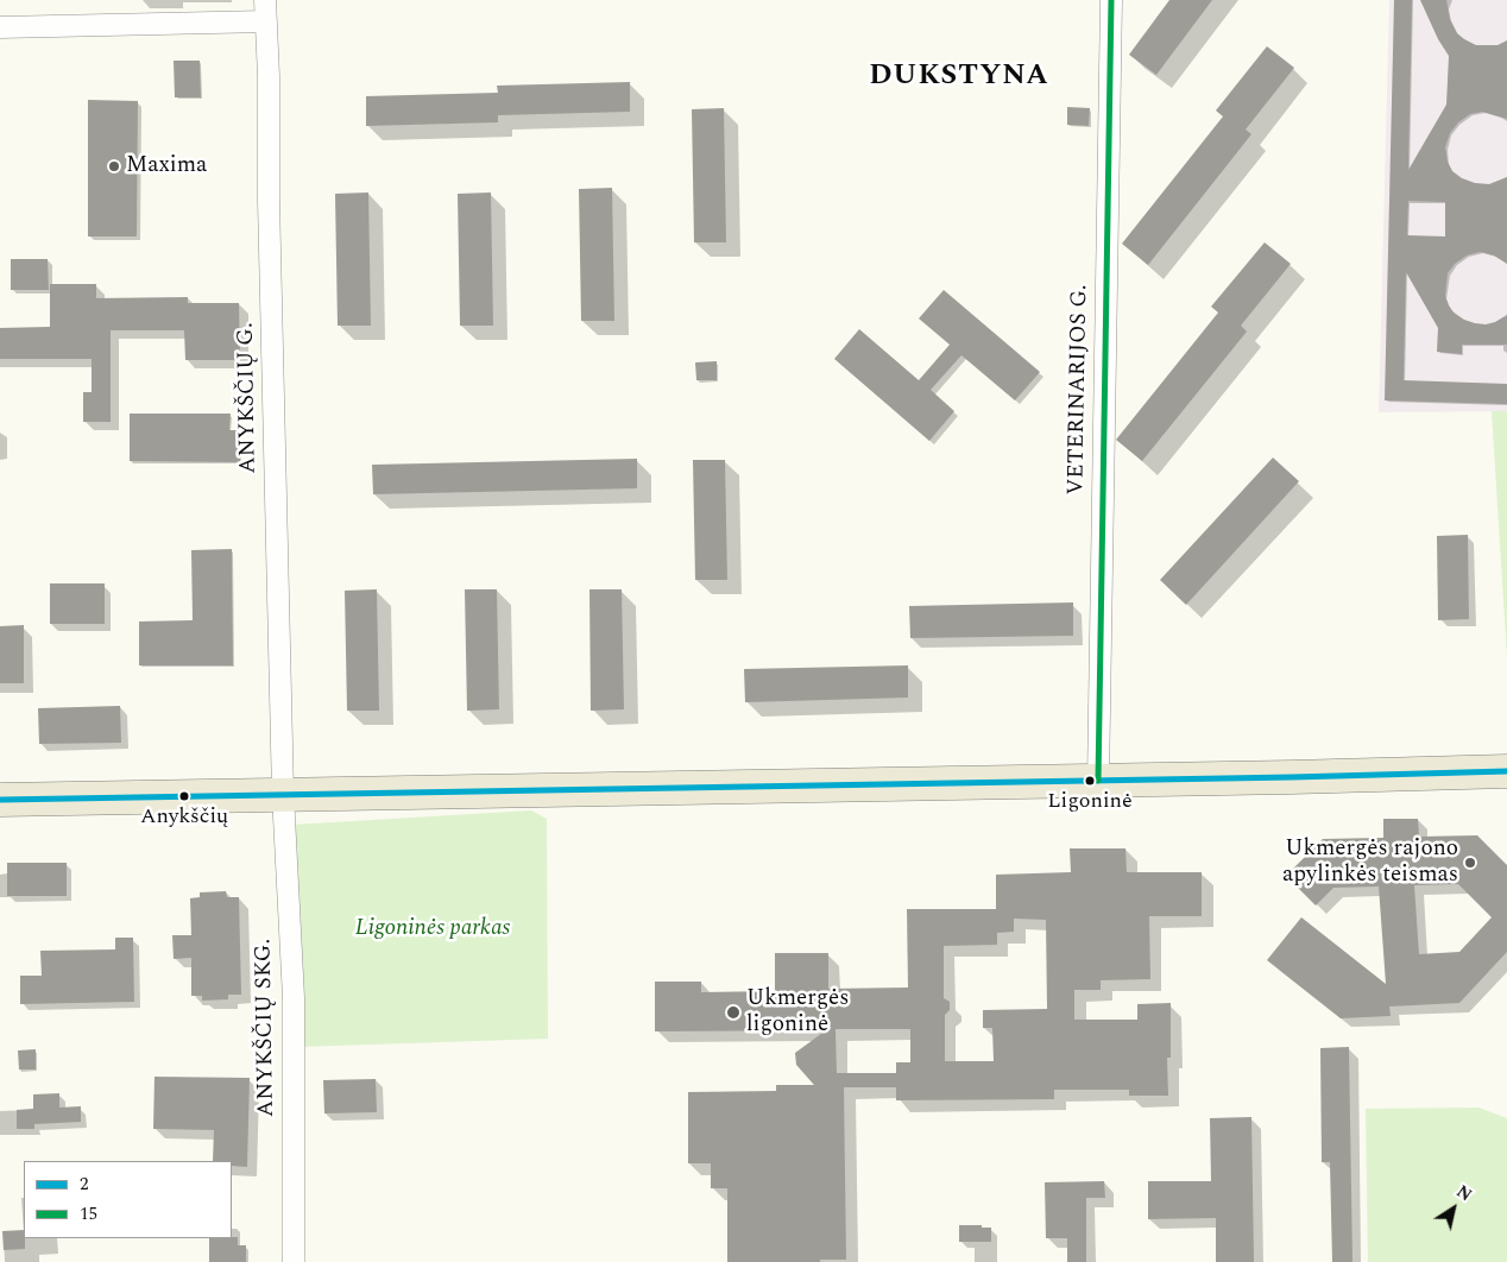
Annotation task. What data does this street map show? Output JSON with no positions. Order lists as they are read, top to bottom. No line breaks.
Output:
{"streets":{"street":["VETERINARIJOS G.","ANYKŠČIŲ G.","ANYKŠČIŲ SKG."]},"crossings":[["ANYKŠČIŲ G.","ANYKŠČIŲ SKG."]],"districts":["DUKSTYNA"],"parks":["Ligoninės parkas"],"places":["Maxima","Ligoninė","Anykščių","Ukmergės rajono apylinkės teismas","Ukmergės ligoninė"],"lines":["transit line 15","transit line 2"],"legend":["2","15"],"north":"top right"}
